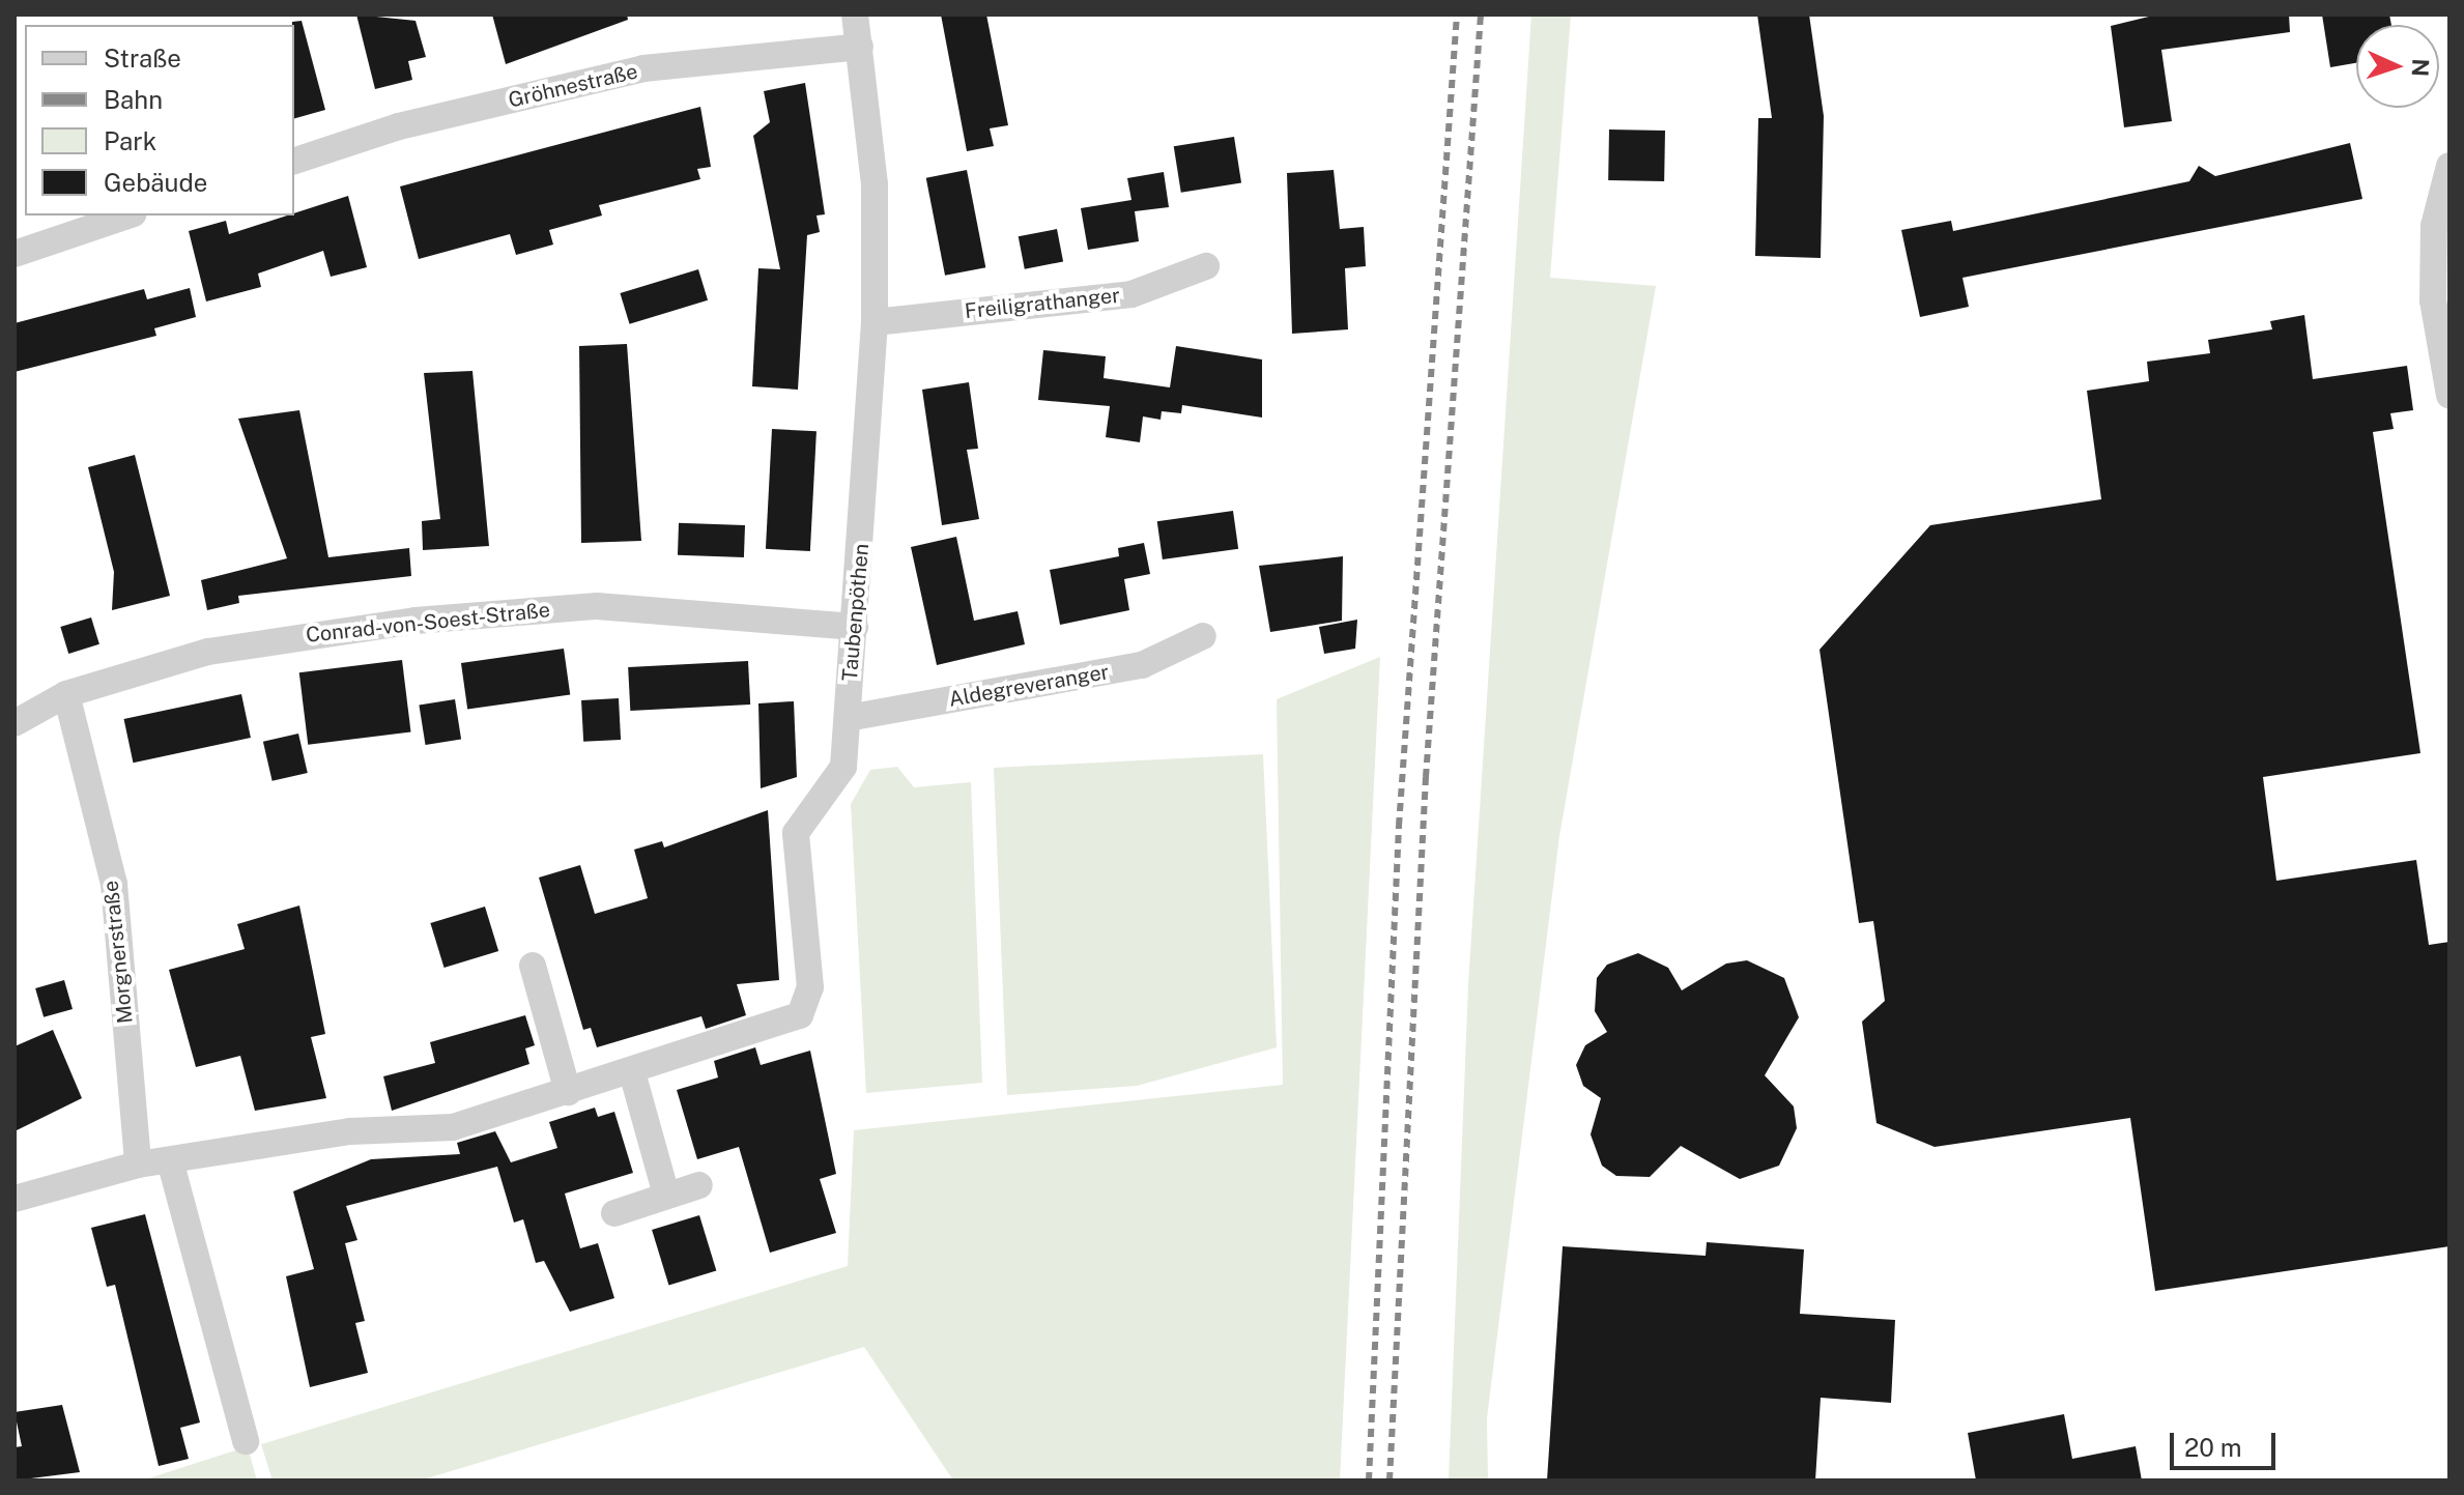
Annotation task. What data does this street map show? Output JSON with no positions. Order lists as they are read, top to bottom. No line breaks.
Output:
{"streets":{"street":["Gröhnestraße","Freiligrathanger","Taubenpöthen","Conrad-von-Soest-Straße","Aldegreveranger","Morgnerstraße"]},"crossings":[["Gröhnestraße","Taubenpöthen"],["Freiligrathanger","Taubenpöthen"],["Taubenpöthen","Conrad-von-Soest-Straße"],["Taubenpöthen","Aldegreveranger"],["Conrad-von-Soest-Straße","Morgnerstraße"]],"legend":["Straße","Bahn","Park","Gebäude"],"scale_bar":"20 m","north":"right"}
